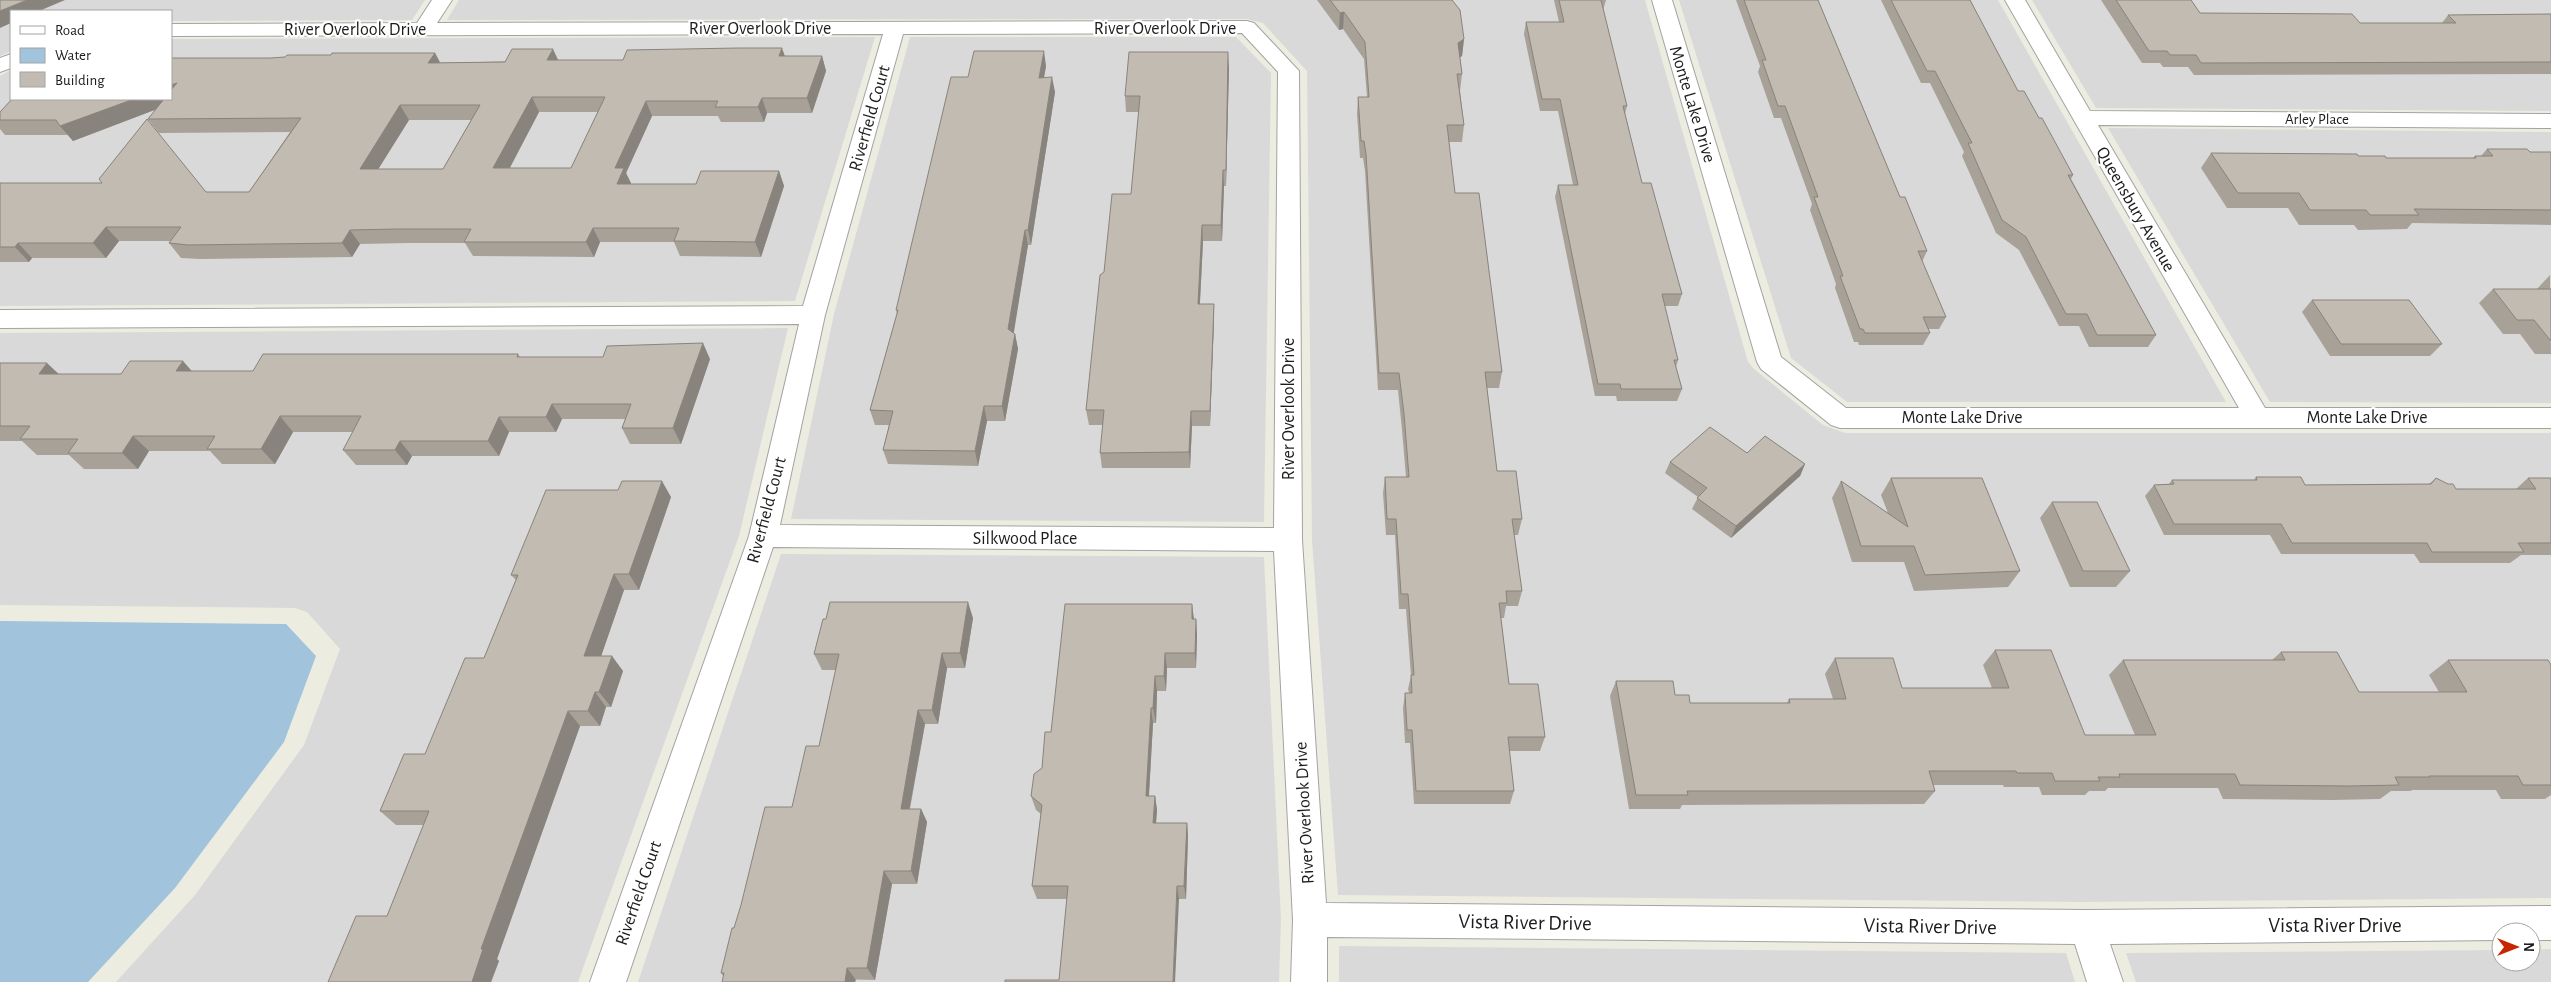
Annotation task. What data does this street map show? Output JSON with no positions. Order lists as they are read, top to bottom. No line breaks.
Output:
{"streets":{"street":["River Overlook Drive","Monte Lake Drive","Riverfield Court","Arley Place","Queensbury Avenue","Silkwood Place","Vista River Drive"]},"crossings":[["River Overlook Drive","Riverfield Court"],["River Overlook Drive","Silkwood Place"],["River Overlook Drive","Vista River Drive"],["Monte Lake Drive","Queensbury Avenue"],["Riverfield Court","Silkwood Place"],["Arley Place","Queensbury Avenue"]],"legend":["Road","Water","Building"],"north":"right"}
